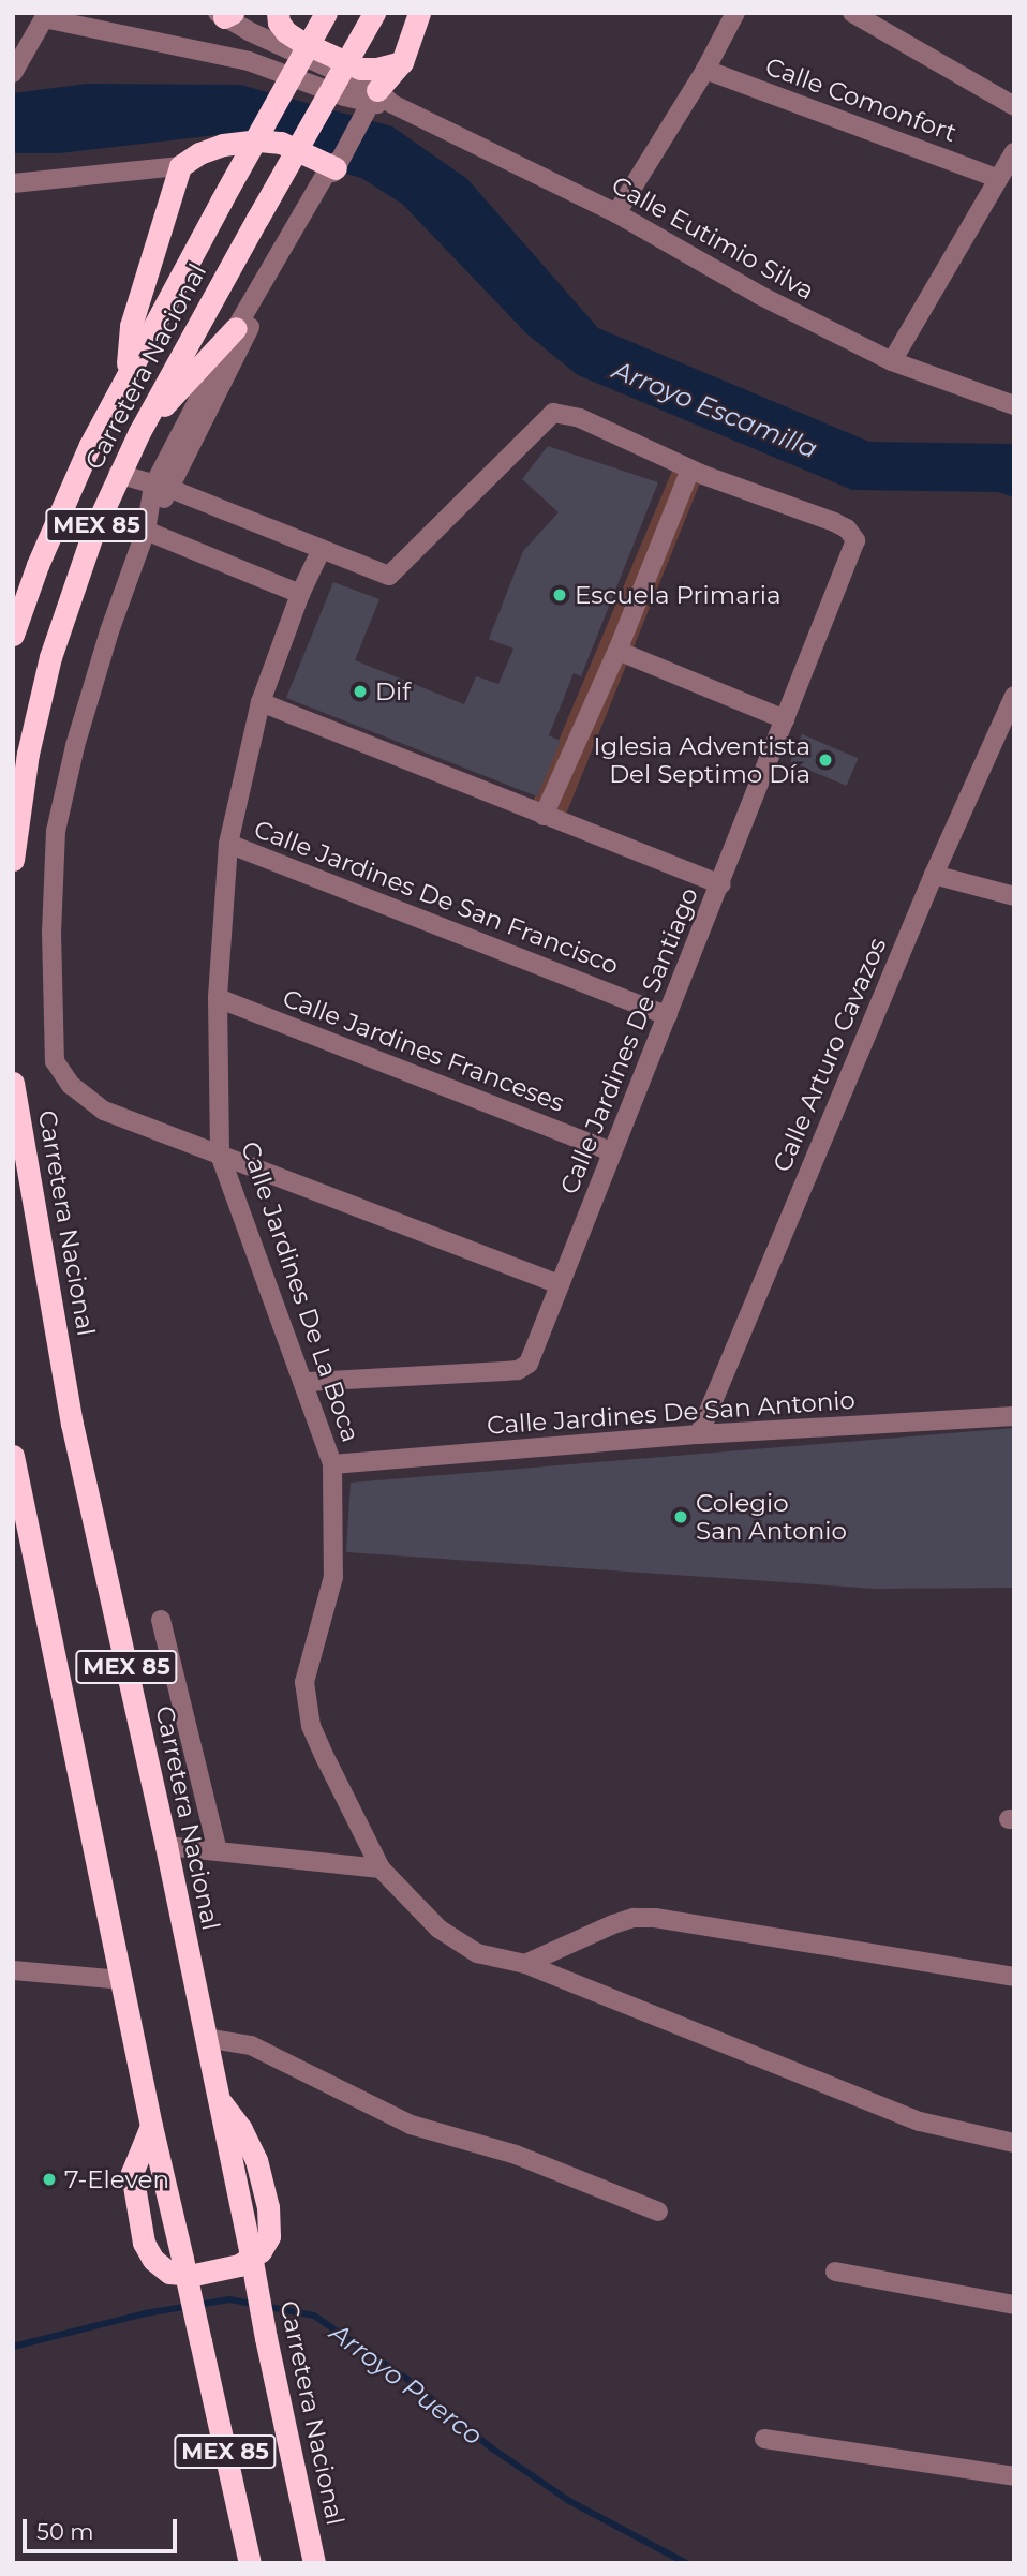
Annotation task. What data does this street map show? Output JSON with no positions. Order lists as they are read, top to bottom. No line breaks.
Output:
{"streets":{"highway":["Carretera Nacional","MEX 85"],"street":["Calle Comonfort","Calle Eutimio Silva","Calle Jardines De San Francisco","Calle Jardines De Santiago","Calle Jardines Franceses","Calle Arturo Cavazos","Calle Jardines De La Boca","Calle Jardines De San Antonio"]},"crossings":[["Calle Eutimio Silva","MEX 85"],["Carretera Nacional","MEX 85"],["Calle Jardines De San Francisco","Calle Jardines De Santiago"],["Calle Jardines De San Francisco","Calle Jardines De La Boca"],["Calle Jardines De Santiago","Calle Jardines Franceses"],["Calle Jardines De Santiago","Calle Jardines De La Boca"],["Calle Jardines Franceses","Calle Jardines De La Boca"],["Calle Arturo Cavazos","Calle Jardines De San Antonio"],["Calle Jardines De La Boca","Calle Jardines De San Antonio"]],"water":["Arroyo Escamilla","Arroyo Puerco"],"places":["Escuela Primaria","Dif","Iglesia Adventista Del Septimo Día","Colegio San Antonio","7-Eleven"],"scale_bar":"50 m"}
